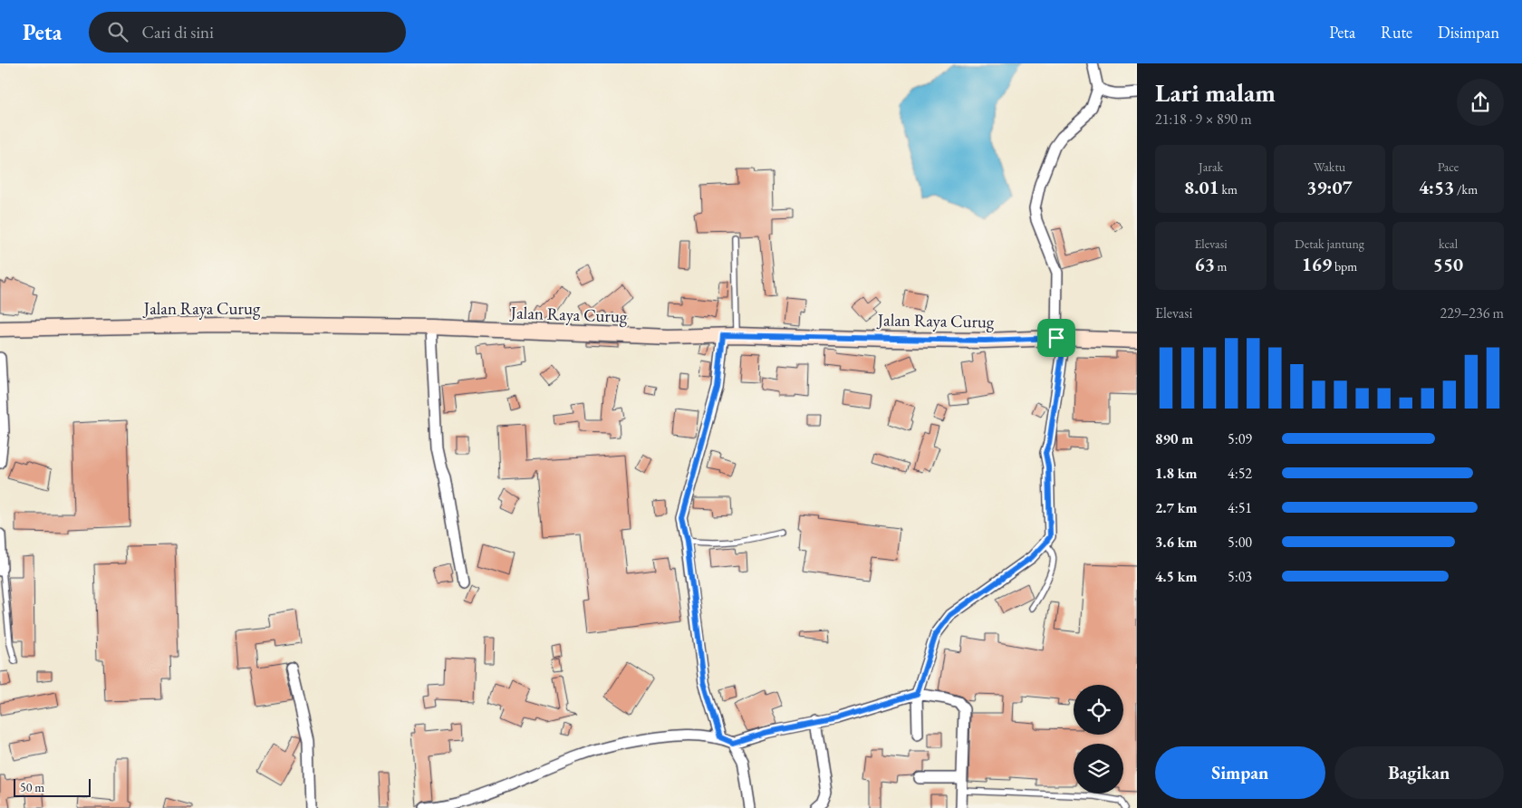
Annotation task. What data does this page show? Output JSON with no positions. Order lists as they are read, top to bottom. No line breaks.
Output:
{"streets":{"street":["Jalan Raya Curug"]},"scale_bar":"50 m","page":{"header":"Peta","search":"Cari di sini","nav":["Peta","Rute","Disimpan"],"heading":["Lari malam","21:18 · 9 × 890 m"],"stats":[["Jarak","8.01 km"],["Waktu","39:07"],["Pace","4:53 /km"],["Elevasi","63 m"],["Detak jantung","169 bpm"],["kcal","550"]],"chart":["Elevasi","229–236 m"],"list":[{"name":"890 m","note":"5:09"},{"name":"1.8 km","note":"4:52"},{"name":"2.7 km","note":"4:51"},{"name":"3.6 km","note":"5:00"},{"name":"4.5 km","note":"5:03"}],"buttons":["Simpan","Bagikan"],"scale":"50 m"}}
